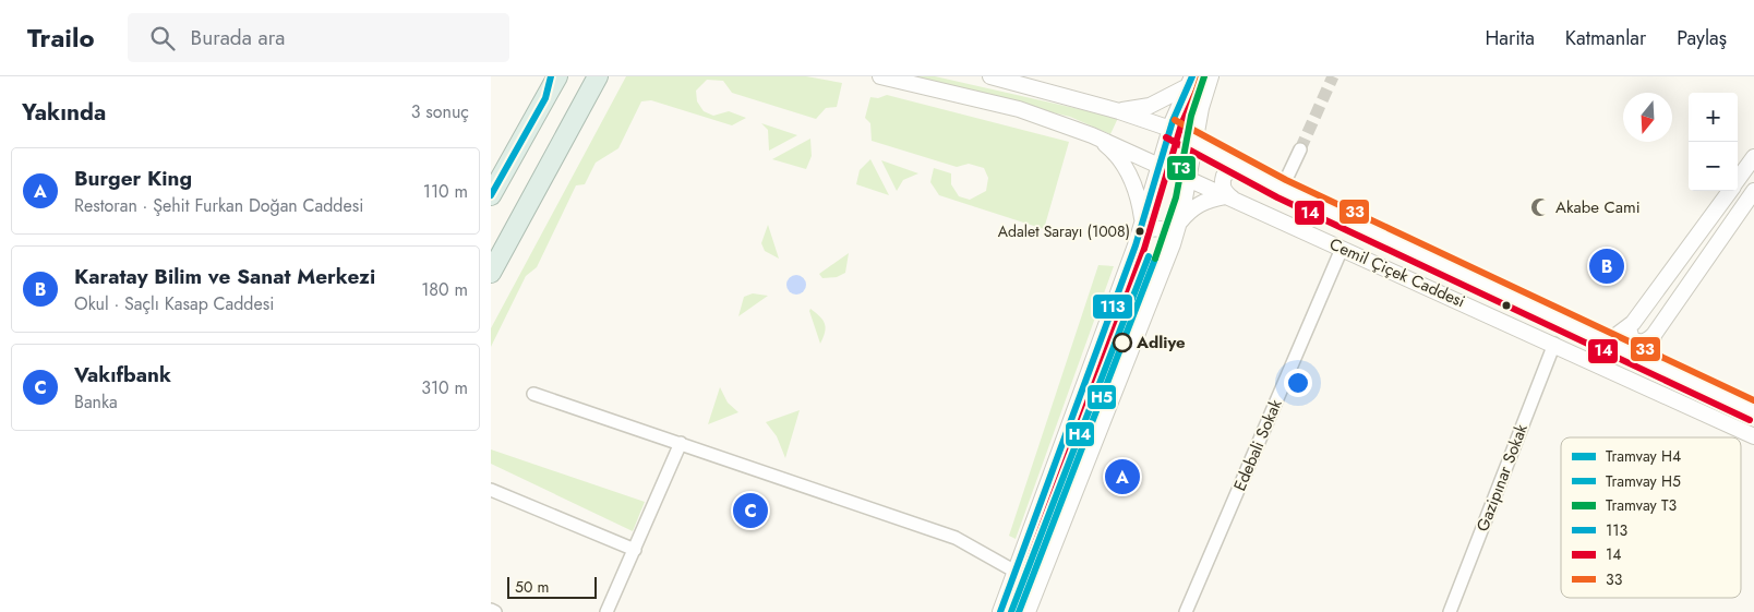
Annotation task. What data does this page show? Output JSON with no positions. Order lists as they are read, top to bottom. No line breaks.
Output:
{"streets":{"street":["Cemil Çiçek Caddesi","Edebali Sokak","Gazipınar Sokak"]},"crossings":[["Cemil Çiçek Caddesi","Edebali Sokak"],["Cemil Çiçek Caddesi","Gazipınar Sokak"]],"places":{"mosque":["Akabe Cami"],"other":["Adalet Sarayı (1008)","Adliye"]},"lines":["tram line T3","transit line 113","transit line 33","transit line 14","tram line H4","tram line H5"],"legend":["Tramvay H4","Tramvay H5","Tramvay T3","113","14","33"],"scale_bar":"50 m","north":"bottom","page":{"header":"Trailo","search":"Burada ara","nav":["Harita","Katmanlar","Paylaş"],"heading":["Yakında","3 sonuç"],"map_buttons":["+","−"],"list":[{"mark":"A","name":"Burger King","note":"Restoran · Şehit Furkan Doğan Caddesi","value":"110 m"},{"mark":"B","name":"Karatay Bilim ve Sanat Merkezi","note":"Okul · Saçlı Kasap Caddesi","value":"180 m"},{"mark":"C","name":"Vakıfbank","note":"Banka","value":"310 m"}],"pins":["B","A","C"],"scale":"50 m"}}
